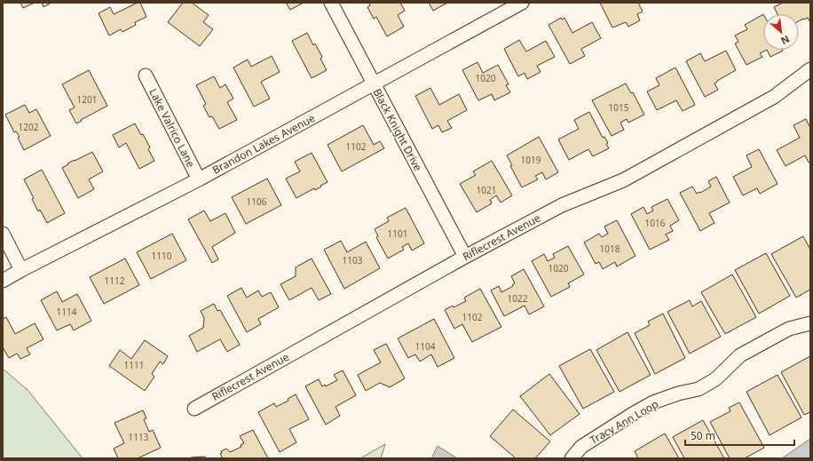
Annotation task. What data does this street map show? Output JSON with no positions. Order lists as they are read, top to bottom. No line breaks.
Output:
{"streets":{"street":["Lake Valrico Lane","Black Knight Drive","Brandon Lakes Avenue","Riflecrest Avenue","Tracy Ann Loop"]},"crossings":[["Lake Valrico Lane","Brandon Lakes Avenue"],["Black Knight Drive","Brandon Lakes Avenue"],["Black Knight Drive","Riflecrest Avenue"]],"house_numbers":["1020","1201","1015","1202","1102","1019","1021","1106","1016","1101","1018","1110","1103","1020","1112","1022","1114","1102","1104","1111","1113"],"scale_bar":"50 m","north":"bottom right"}
